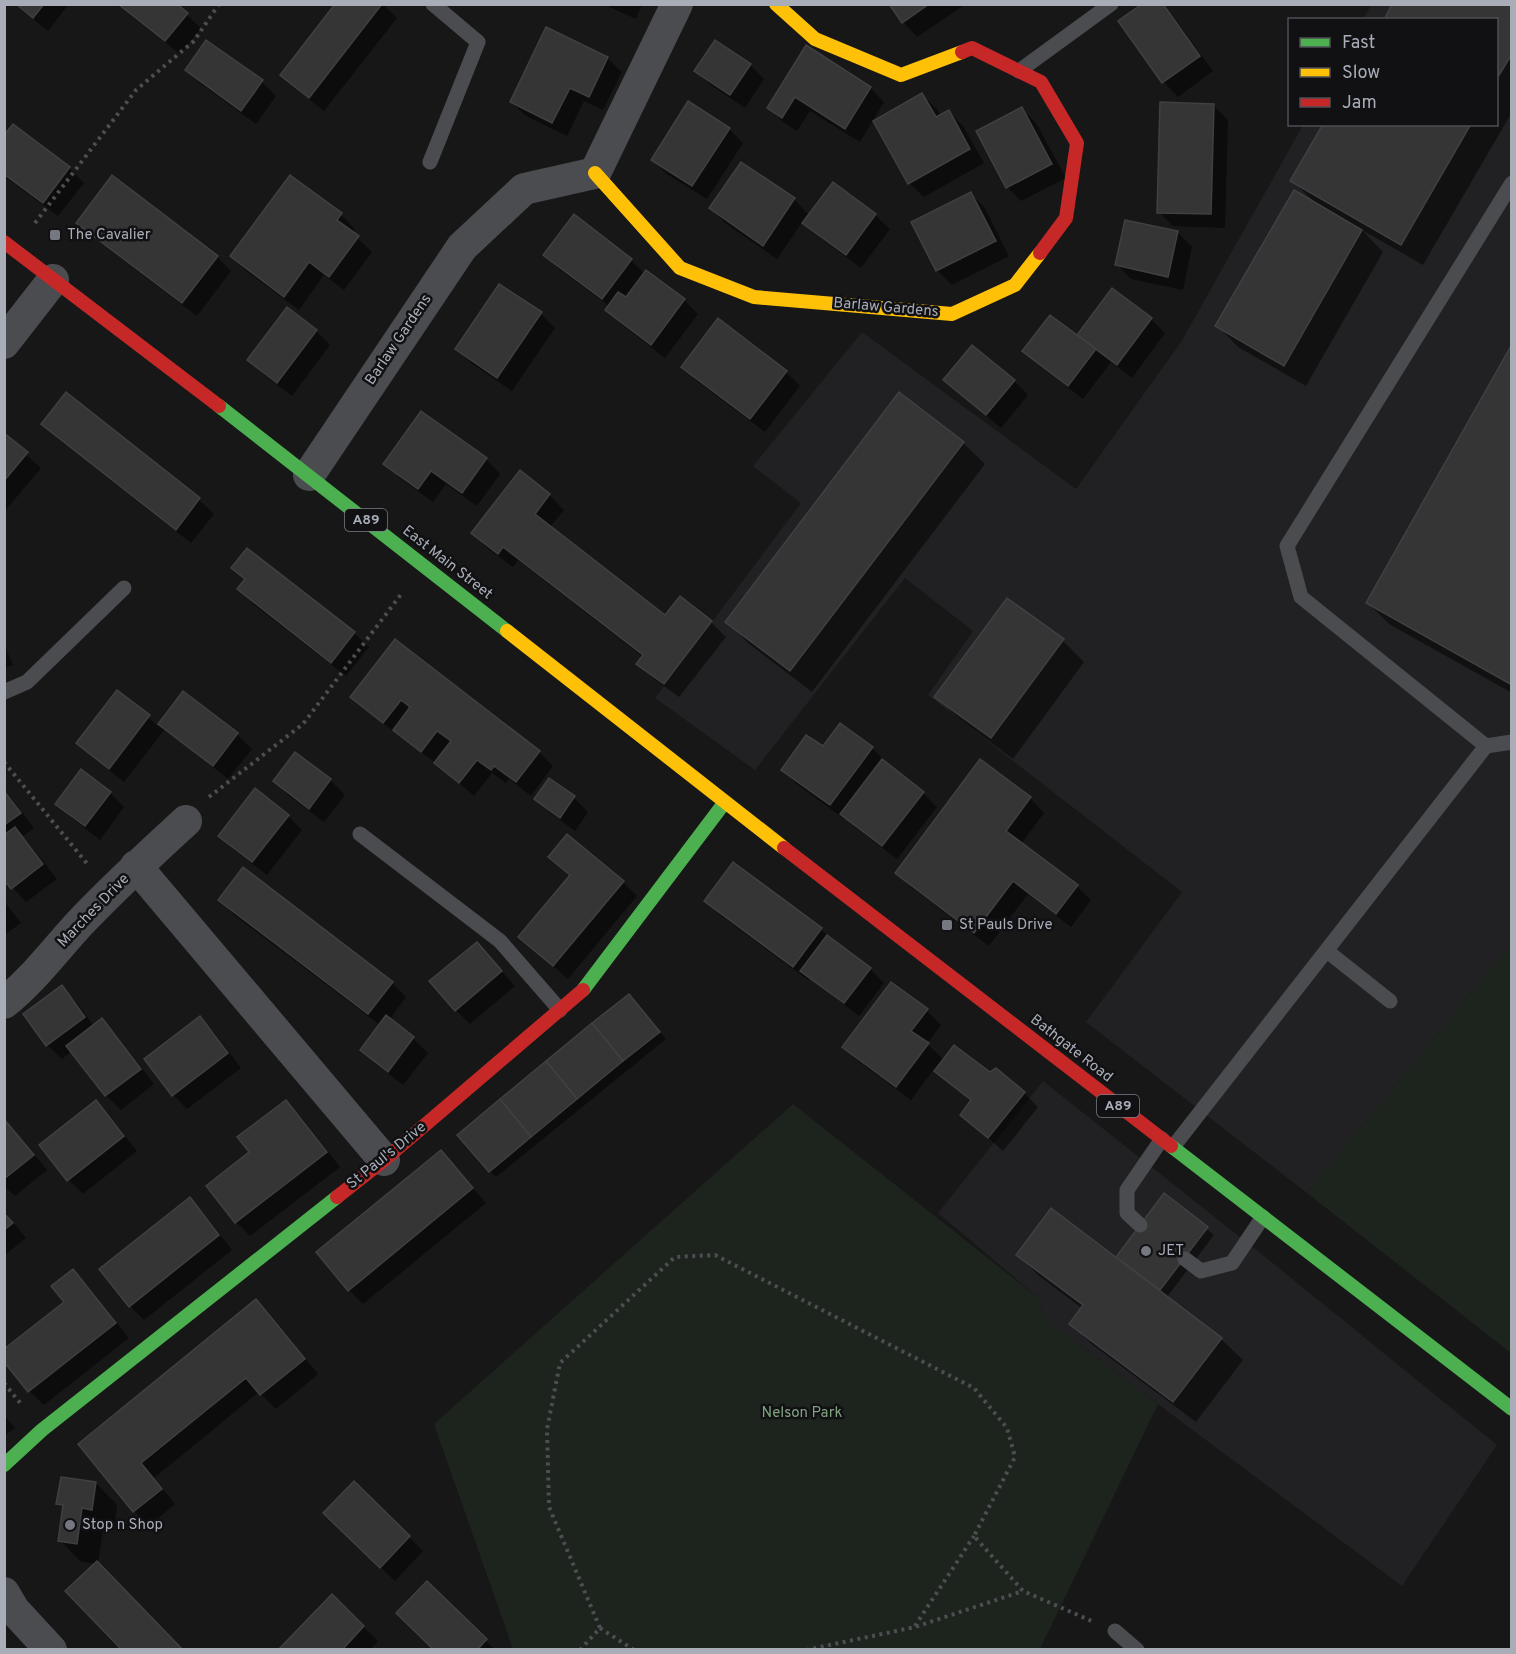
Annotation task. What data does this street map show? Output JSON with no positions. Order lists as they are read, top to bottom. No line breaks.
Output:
{"streets":{"street":["Barlaw Gardens","A89","East Main Street","Marches Drive","Bathgate Road","St Paul's Drive"]},"crossings":[["Barlaw Gardens","East Main Street"],["East Main Street","Bathgate Road"],["East Main Street","St Paul's Drive"],["Bathgate Road","St Paul's Drive"]],"parks":["Nelson Park"],"places":{"transit":["The Cavalier","St Pauls Drive"],"other":["JET","Stop n Shop"]},"legend":["Fast","Slow","Jam"]}
